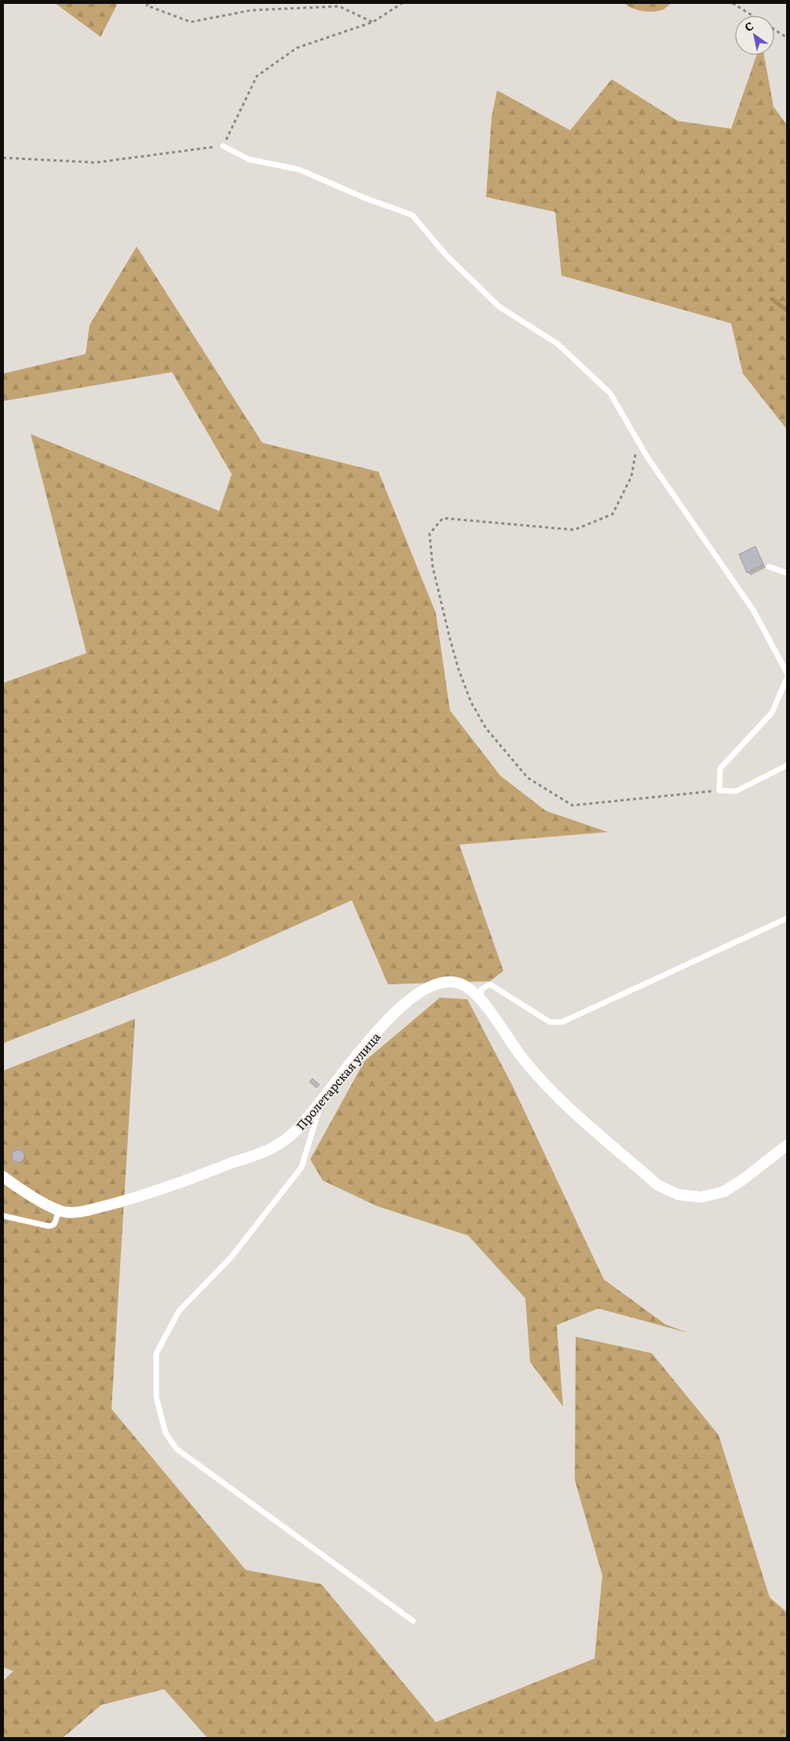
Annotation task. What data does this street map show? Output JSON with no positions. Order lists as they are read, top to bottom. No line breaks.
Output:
{"streets":{"street":["Пролетарская улица"]},"north":"top left"}
